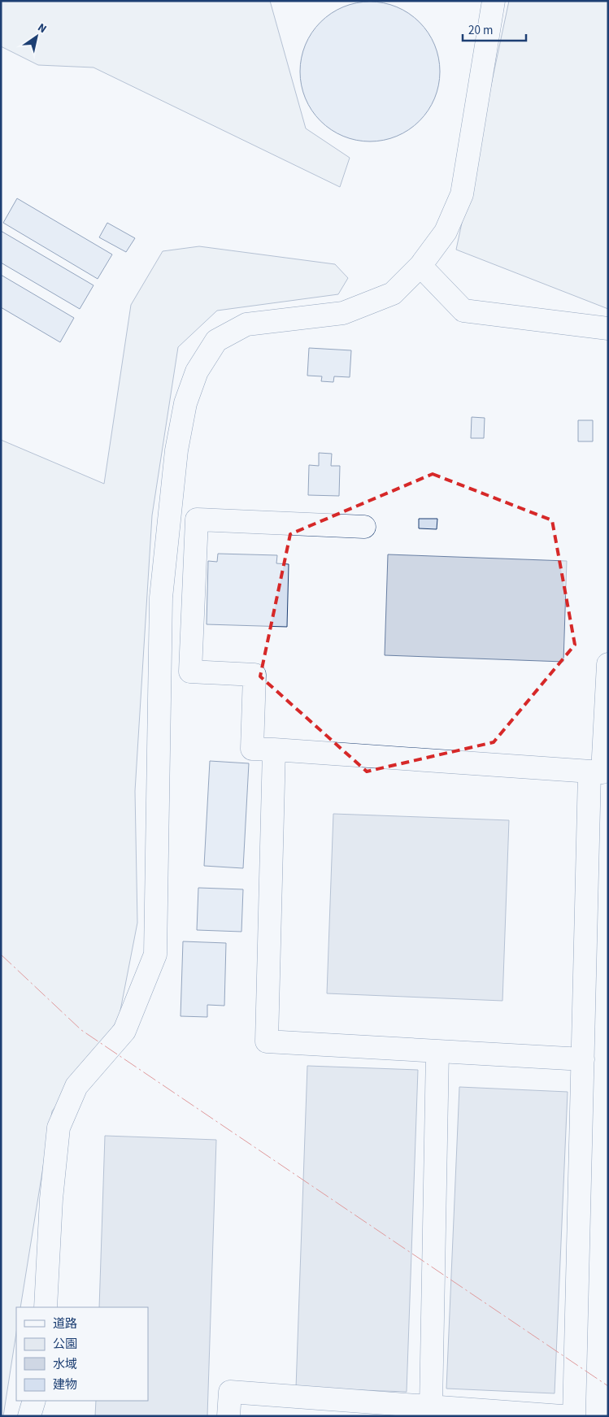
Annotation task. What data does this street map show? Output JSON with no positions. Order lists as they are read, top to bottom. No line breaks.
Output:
{"legend":["道路","公園","水域","建物"],"scale_bar":"20 m","north":"top right"}
